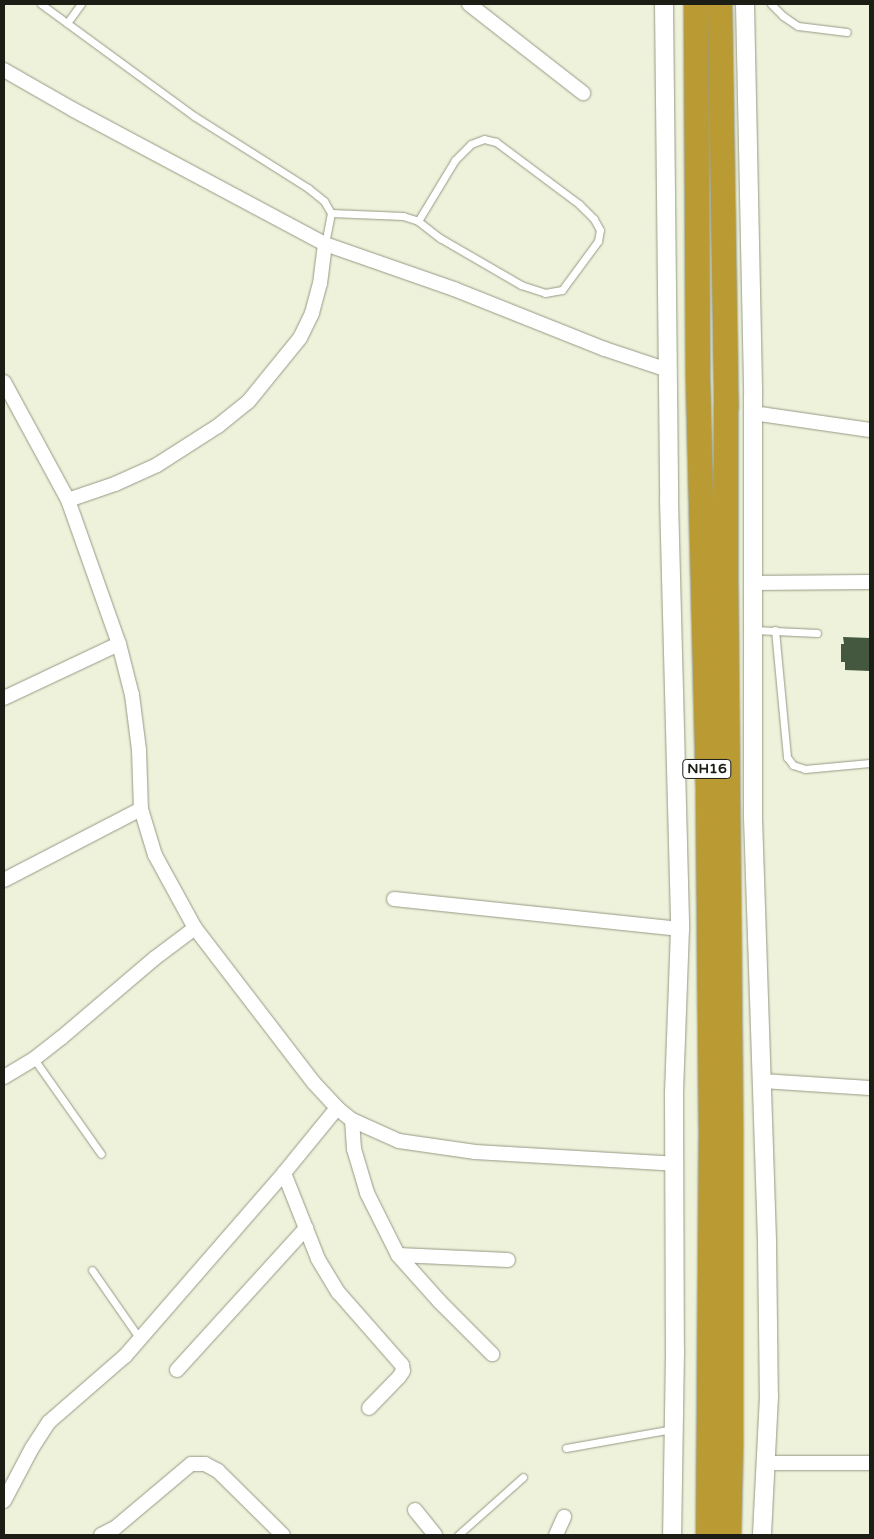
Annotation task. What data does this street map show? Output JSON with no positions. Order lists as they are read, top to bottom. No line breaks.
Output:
{"streets":{"highway":["NH16"]}}
